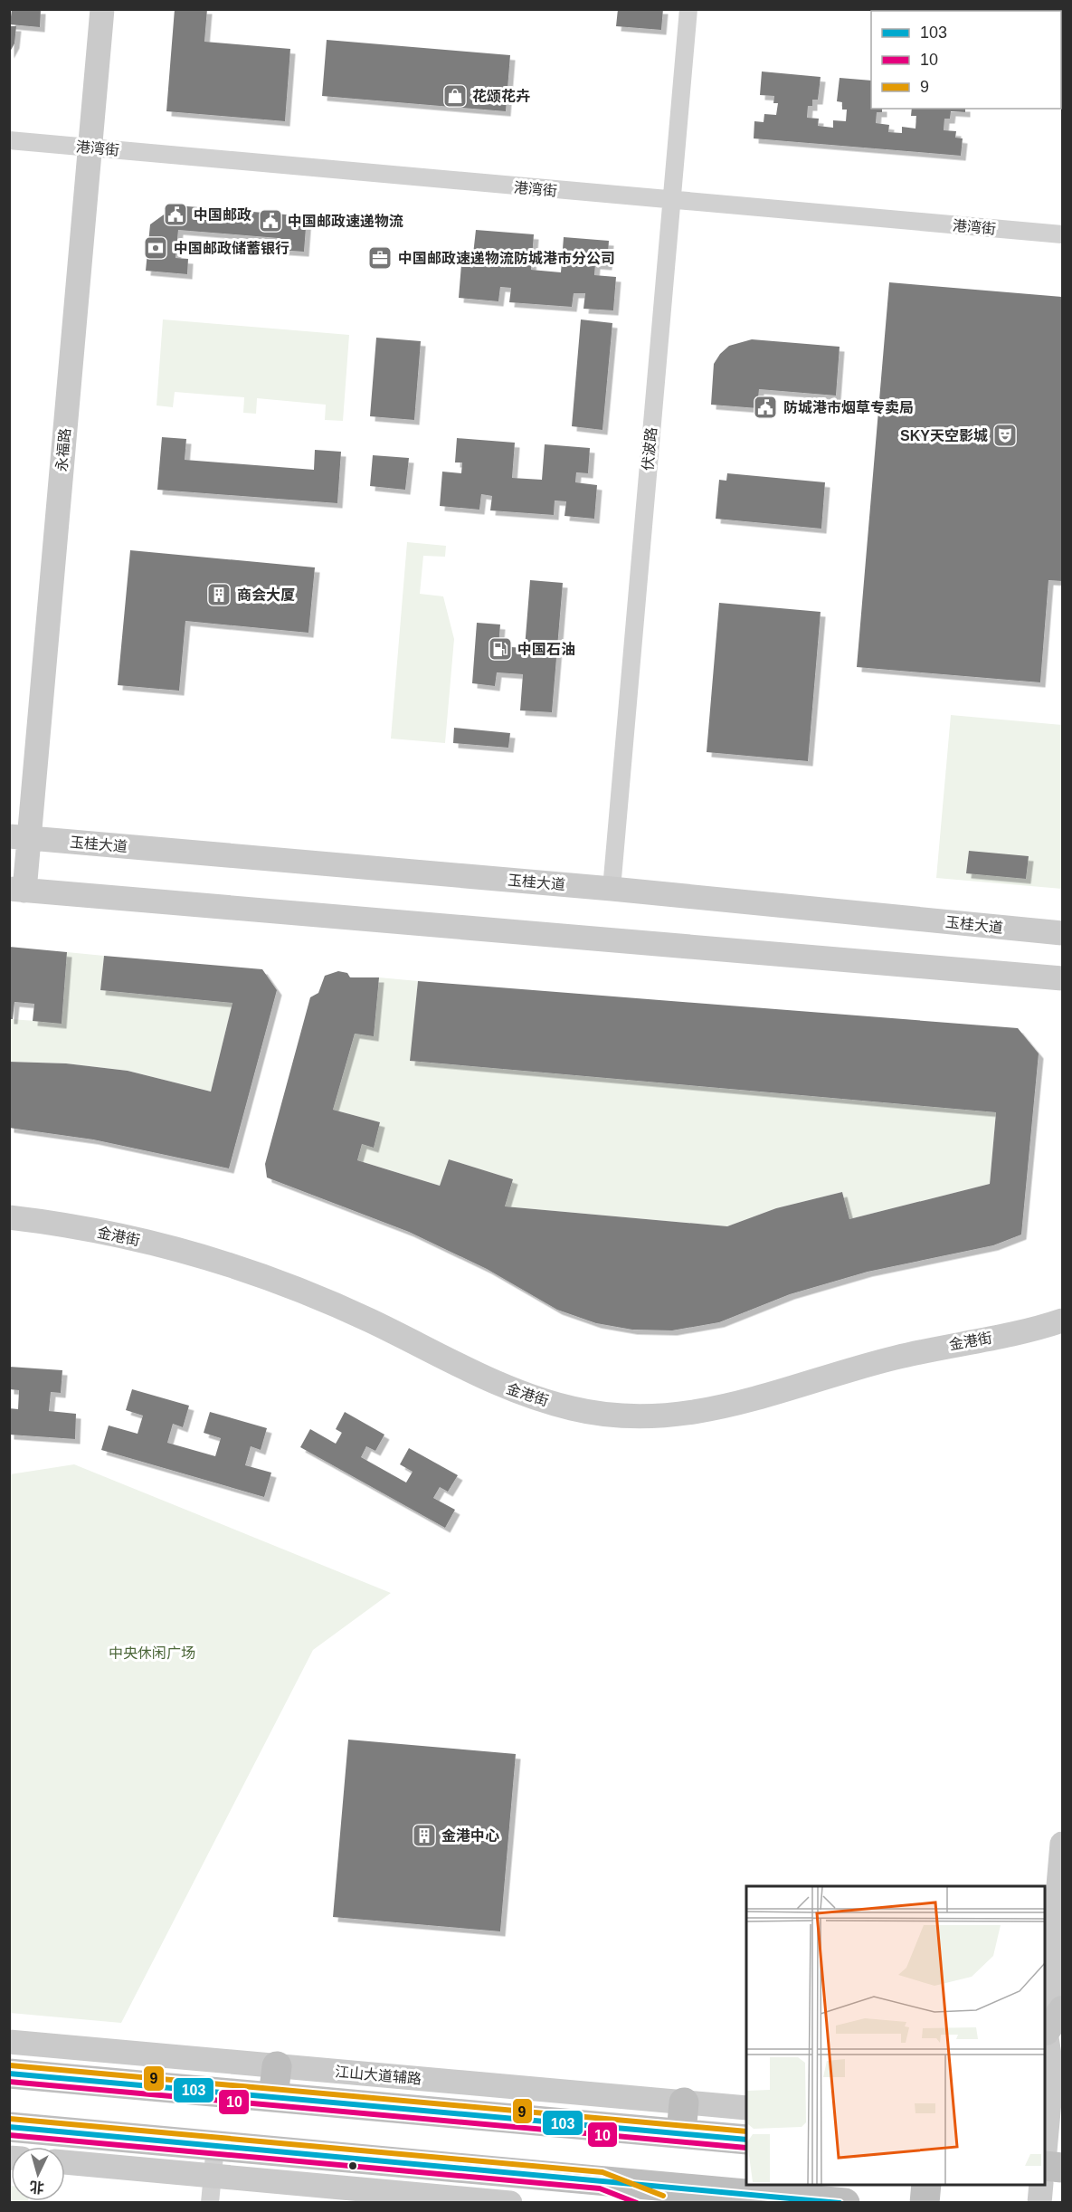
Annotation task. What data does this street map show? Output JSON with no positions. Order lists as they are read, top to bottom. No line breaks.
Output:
{"streets":{"street":["港湾街","伏波路","永福路","玉桂大道","金港街","江山大道辅路"]},"crossings":[["港湾街","伏波路"],["港湾街","永福路"],["伏波路","玉桂大道"],["永福路","玉桂大道"]],"parks":["中央休闲广场"],"places":{"shop":["花颂花卉"],"public building":["中国邮政","中国邮政速递物流","防城港市烟草专卖局"],"bank":["中国邮政储蓄银行"],"office":["中国邮政速递物流防城港市分公司"],"theatre":["SKY天空影城"],"building":["商会大厦","金港中心"],"fuel station":["中国石油"]},"lines":["transit line 9","transit line 103","transit line 10"],"legend":["103","10","9"],"north":"bottom"}
